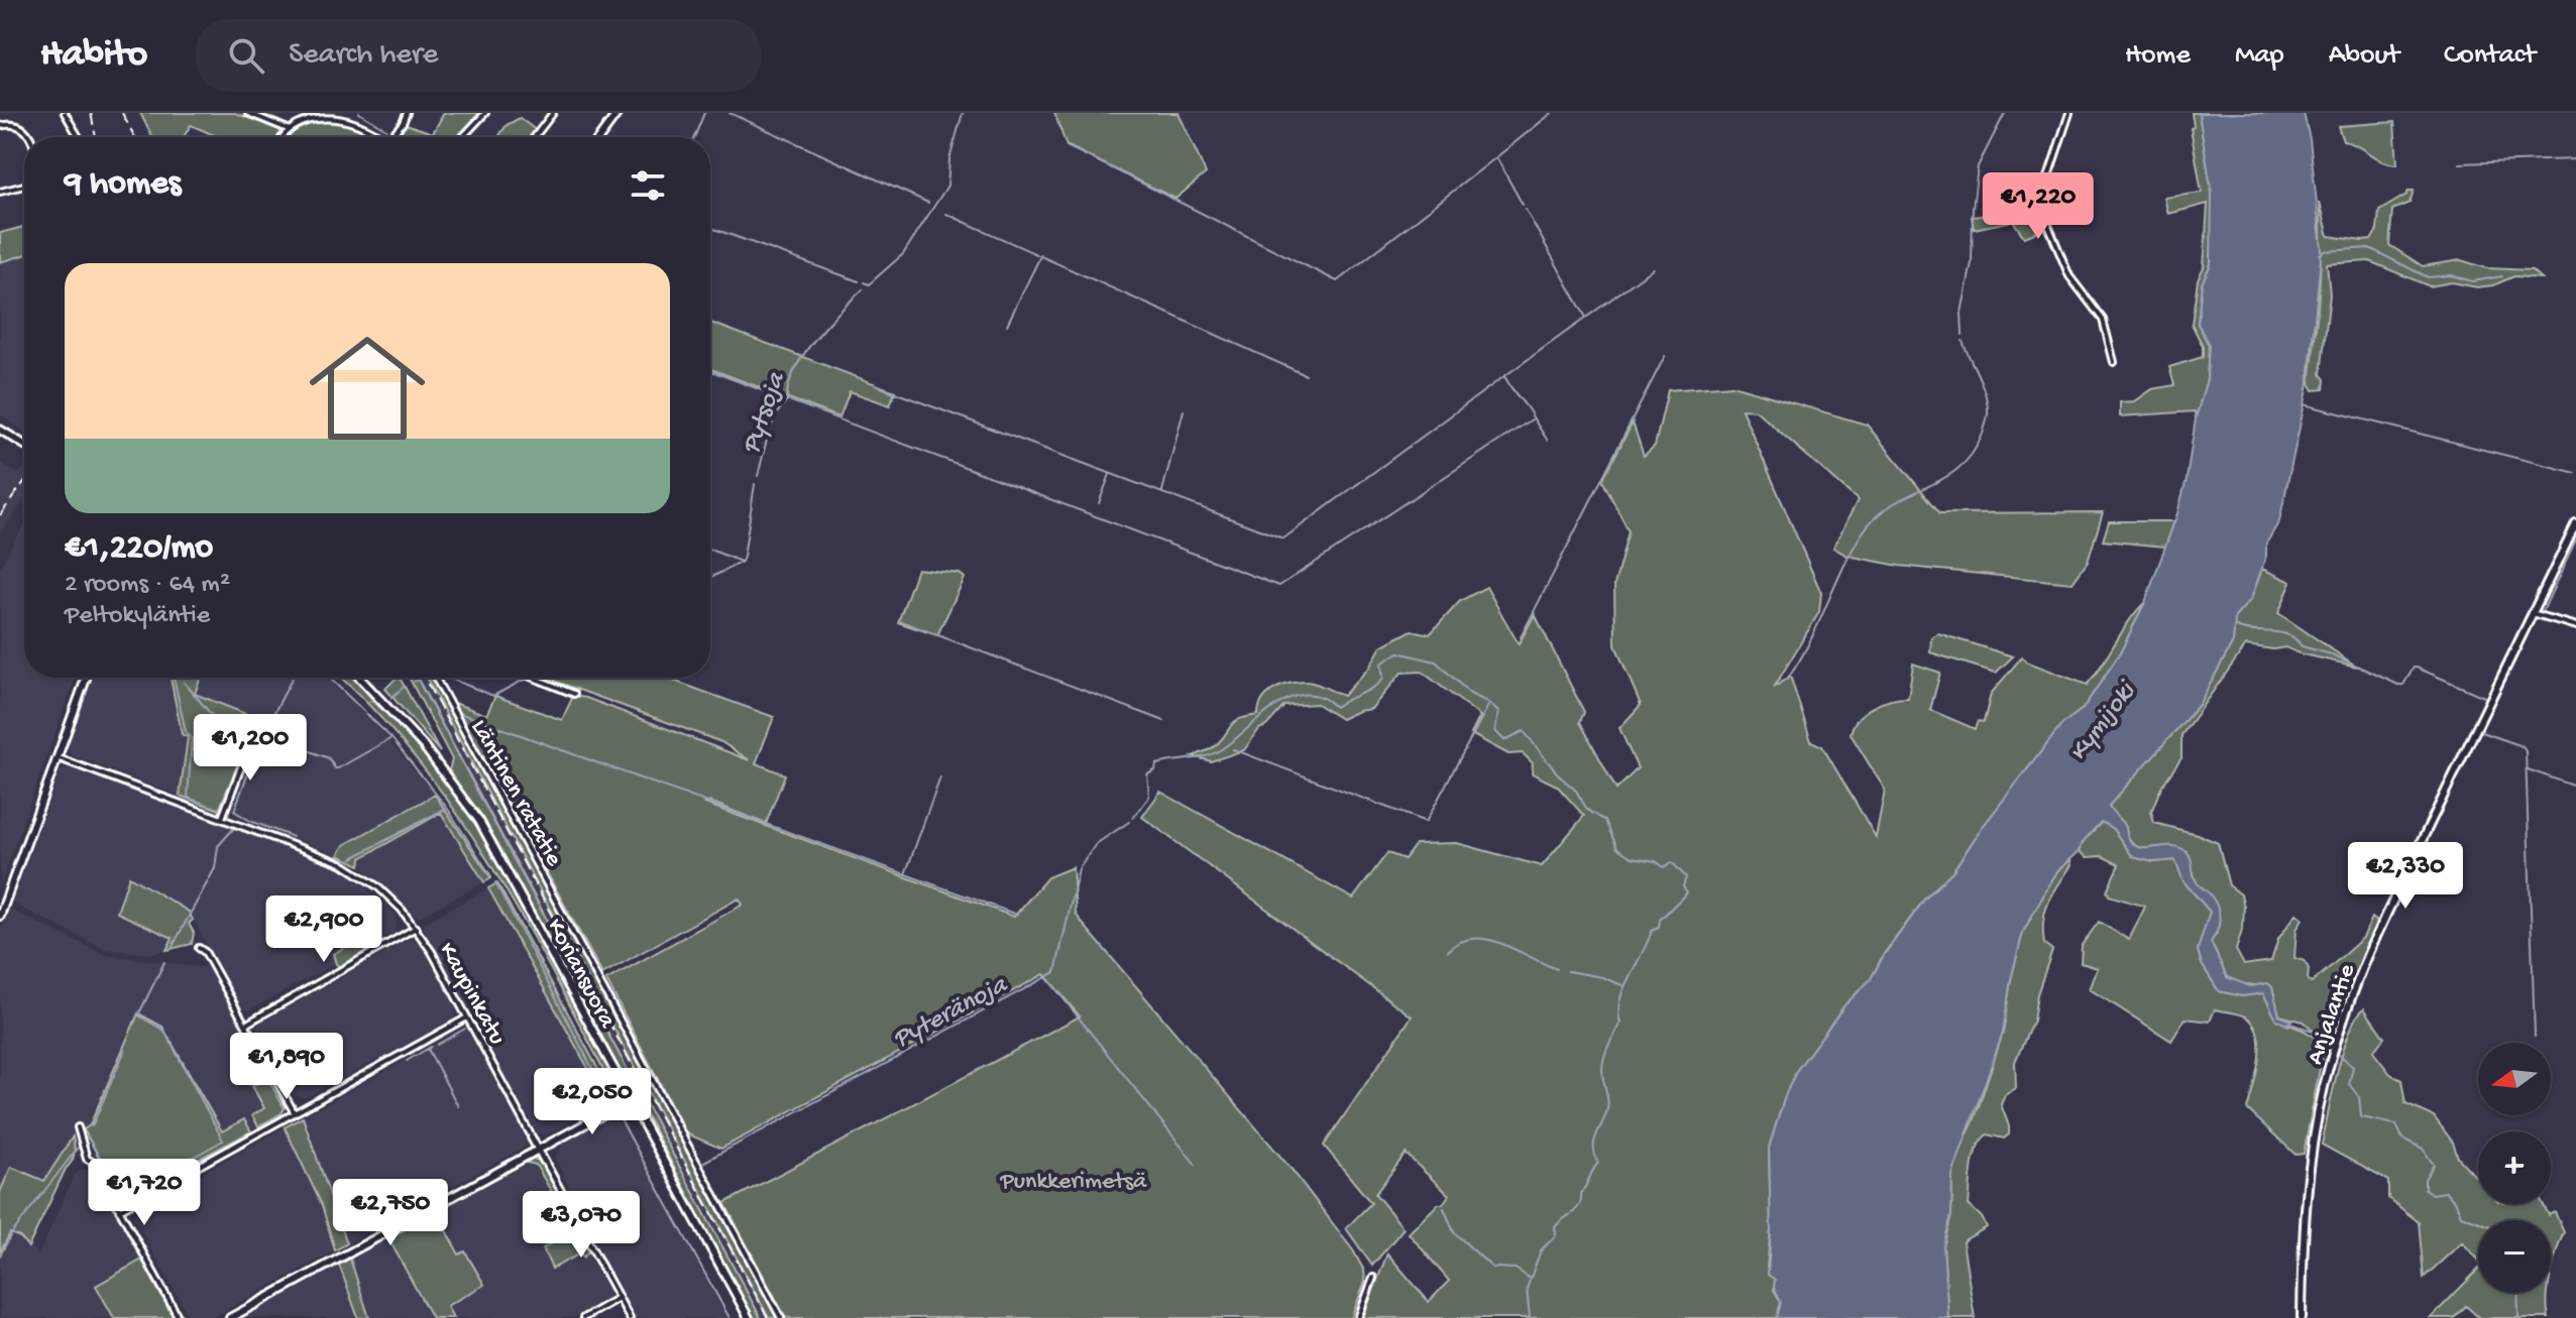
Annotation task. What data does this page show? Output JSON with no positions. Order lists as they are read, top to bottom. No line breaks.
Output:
{"streets":{"main road":["Koriansuora","Anjalantie"],"street":["Läntinen ratatie","Kaupinkatu"]},"water":["Pytsoja","Kymijoki","Pyteränoja"],"parks":["Punkkerimetsä"],"north":"left","page":{"header":"Habito","search":"Search here","nav":["Home","Map","About","Contact"],"heading":"9 homes","price":["€1,220","€1,200","€2,330","€2,900","€1,890","€2,050","€1,720","€2,750","€3,070"],"list":[{"name":"€1,220/mo","note":"2 rooms · 64 m² · Peltokyläntie"}],"map_buttons":["+","−"]}}
